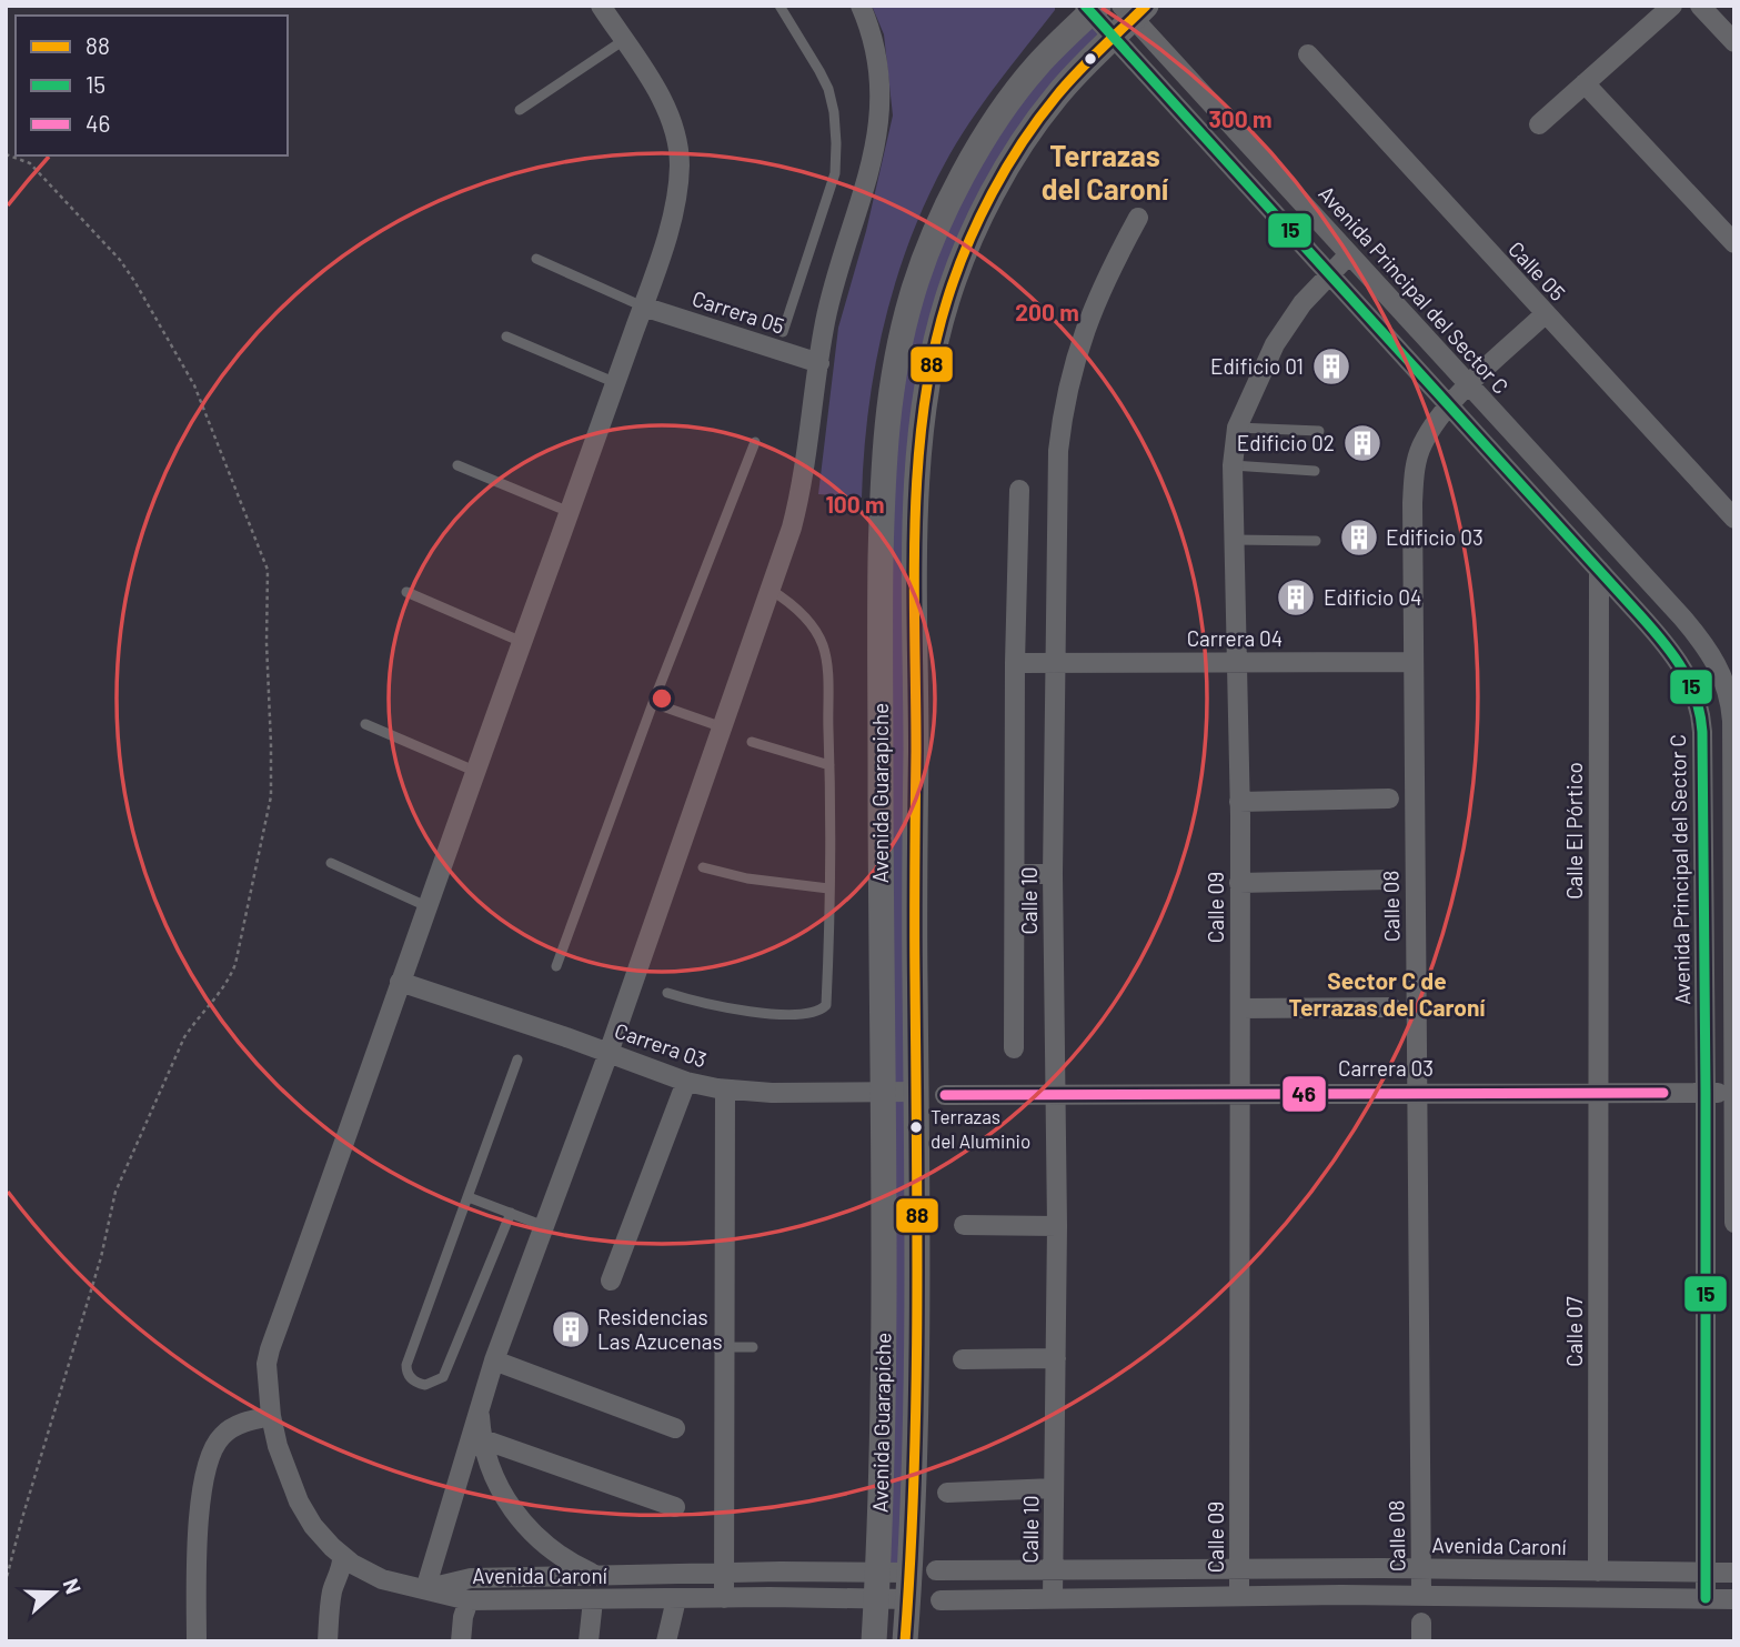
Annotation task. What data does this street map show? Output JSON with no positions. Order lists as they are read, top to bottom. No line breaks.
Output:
{"streets":{"street":["Calle 05","Avenida Principal del Sector C","Carrera 05","Carrera 04","Avenida Guarapiche","Calle El Pórtico","Calle 10","Calle 08","Calle 09","Carrera 03","Calle 07","Avenida Caroní"]},"crossings":[["Calle 05","Calle 08"],["Avenida Principal del Sector C","Avenida Guarapiche"],["Avenida Principal del Sector C","Calle El Pórtico"],["Avenida Principal del Sector C","Calle 08"],["Avenida Principal del Sector C","Calle 09"],["Avenida Principal del Sector C","Carrera 03"],["Avenida Principal del Sector C","Avenida Caroní"],["Carrera 04","Calle 10"],["Carrera 04","Calle 08"],["Carrera 04","Calle 09"],["Avenida Guarapiche","Carrera 03"],["Avenida Guarapiche","Avenida Caroní"],["Calle El Pórtico","Carrera 03"],["Calle El Pórtico","Calle 07"],["Calle 10","Carrera 03"],["Calle 10","Avenida Caroní"],["Calle 08","Carrera 03"],["Calle 08","Avenida Caroní"],["Calle 09","Carrera 03"],["Calle 09","Avenida Caroní"],["Carrera 03","Calle 07"],["Calle 07","Avenida Caroní"]],"districts":["Terrazas del Caroní","Sector C de Terrazas del Caroní"],"places":{"building":["Edificio 01","Edificio 02","Edificio 03","Edificio 04","Residencias Las Azucenas"],"other":["Terrazas del Aluminio"]},"lines":["transit line 88","transit line 15","transit line 46"],"legend":["88","15","46"],"north":"right","rings":["300 m","200 m","100 m"]}
